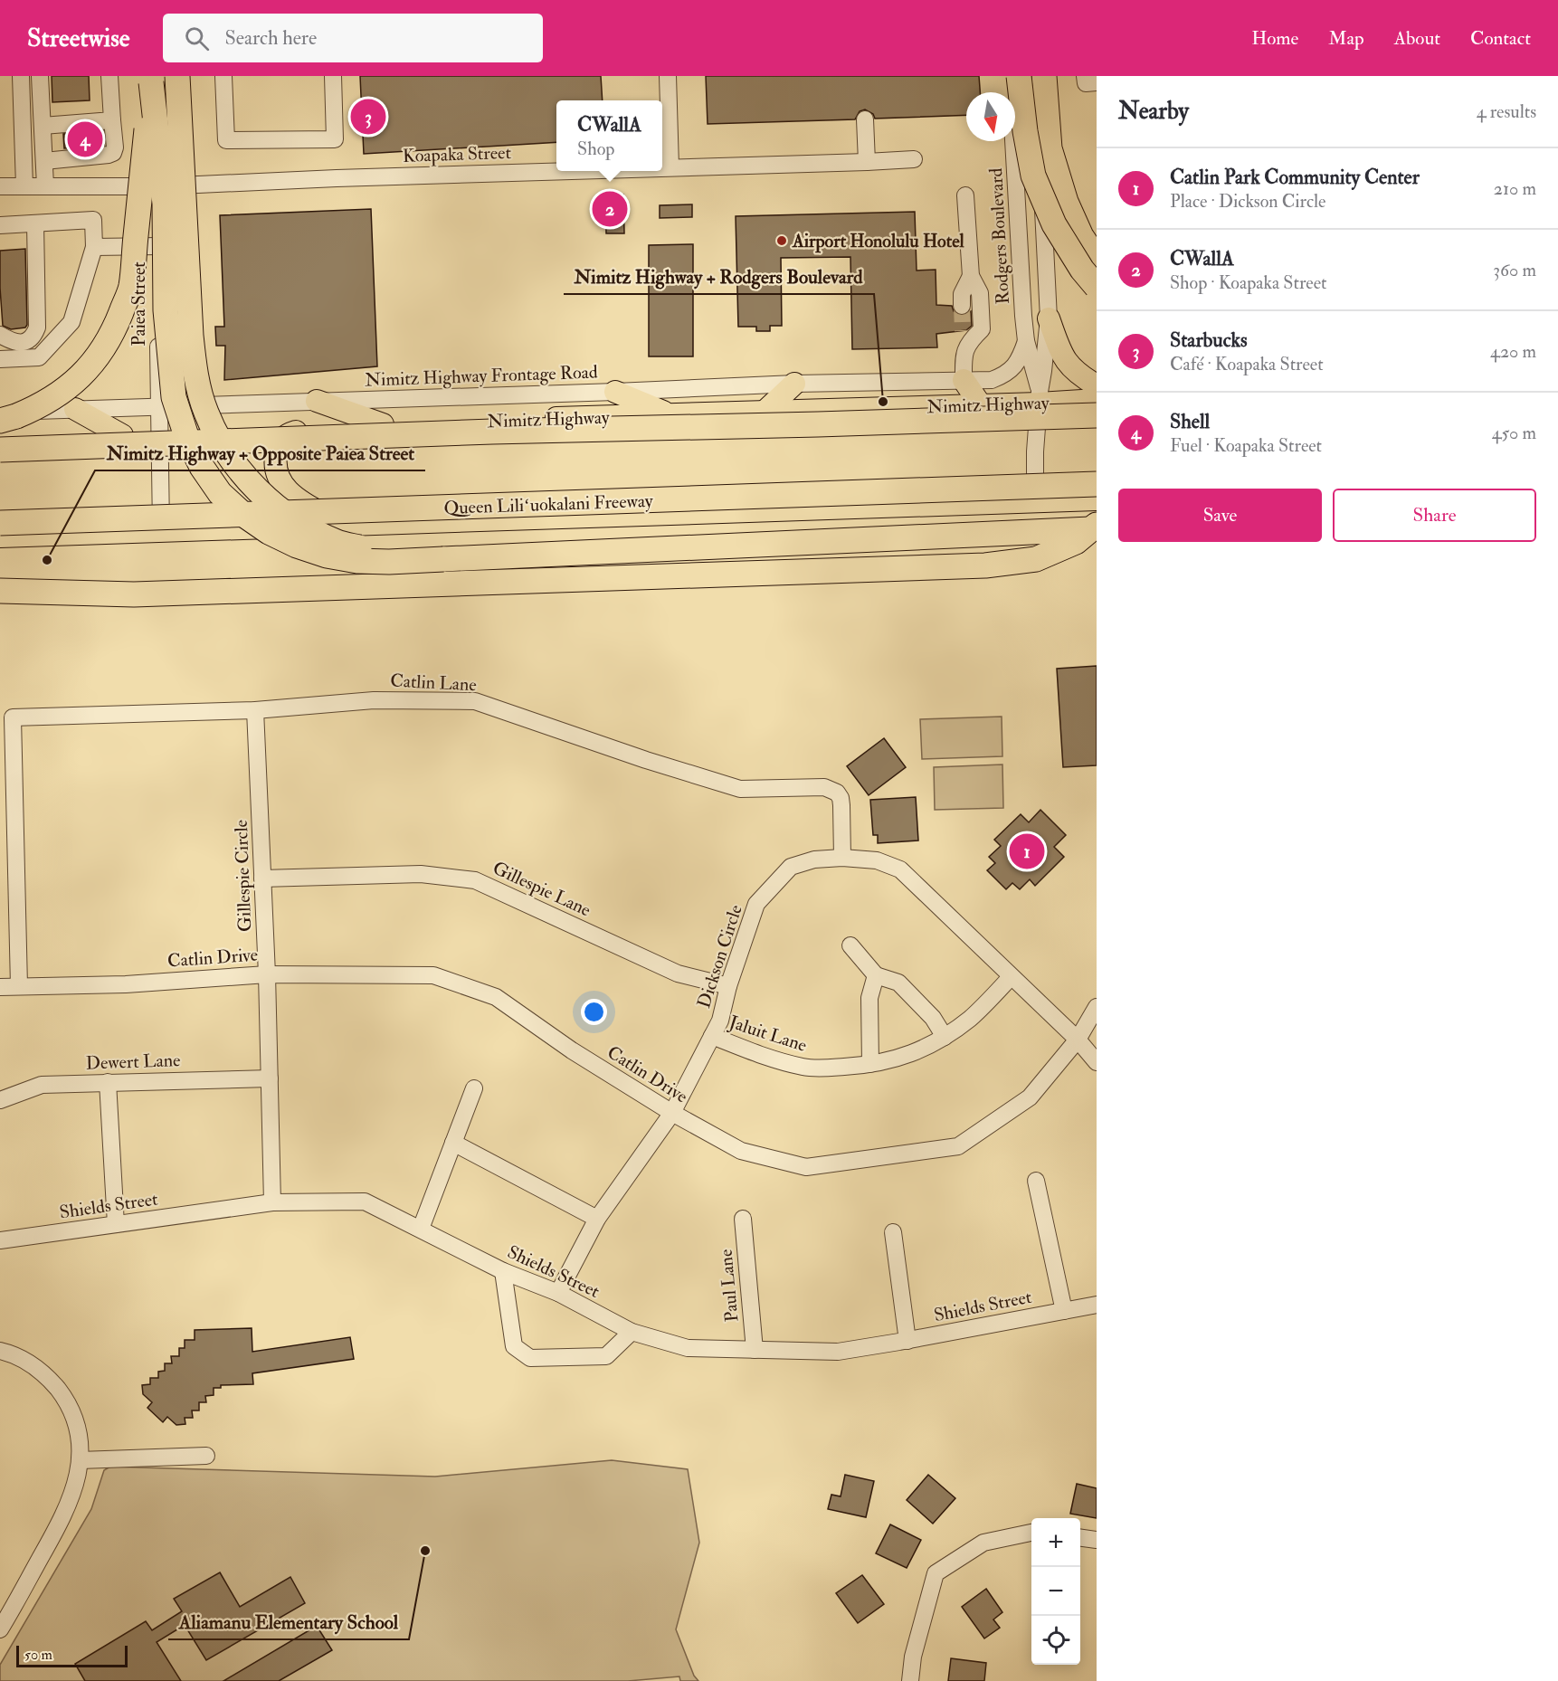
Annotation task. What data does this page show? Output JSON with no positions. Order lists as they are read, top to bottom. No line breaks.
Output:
{"streets":{"highway":["Queen Liliʻuokalani Freeway"],"main road":["Nimitz Highway"],"street":["Koapaka Street","Rodgers Boulevard","Paiea Street","Nimitz Highway Frontage Road","Catlin Lane","Gillespie Circle","Gillespie Lane","Dickson Circle","Catlin Drive","Jaluit Lane","Dewert Lane","Shields Street","Paul Lane"]},"crossings":[["Koapaka Street","Paiea Street"],["Rodgers Boulevard","Nimitz Highway Frontage Road"],["Rodgers Boulevard","Nimitz Highway"],["Paiea Street","Nimitz Highway Frontage Road"],["Paiea Street","Nimitz Highway"],["Catlin Lane","Gillespie Circle"],["Catlin Lane","Dickson Circle"],["Catlin Lane","Catlin Drive"],["Gillespie Circle","Gillespie Lane"],["Gillespie Circle","Catlin Drive"],["Gillespie Circle","Dewert Lane"],["Gillespie Circle","Shields Street"],["Gillespie Lane","Dickson Circle"],["Dickson Circle","Catlin Drive"],["Dickson Circle","Jaluit Lane"],["Dickson Circle","Shields Street"],["Shields Street","Paul Lane"]],"places":["Airport Honolulu Hotel","Nimitz Highway + Rodgers Boulevard","Nimitz Highway + Opposite Paiea Street","Aliamanu Elementary School"],"scale_bar":"50 m","north":"bottom","page":{"header":"Streetwise","search":"Search here","nav":["Home","Map","About","Contact"],"heading":["Nearby","4 results"],"pins":["3","4","2","1"],"popup":["CWallA","Shop"],"list":[{"mark":"1","name":"Catlin Park Community Center","note":"Place · Dickson Circle","value":"210 m"},{"mark":"2","name":"CWallA","note":"Shop · Koapaka Street","value":"360 m"},{"mark":"3","name":"Starbucks","note":"Café · Koapaka Street","value":"420 m"},{"mark":"4","name":"Shell","note":"Fuel · Koapaka Street","value":"450 m"}],"buttons":["Save","Share"],"map_buttons":["+","−"],"scale":"50 m"}}
